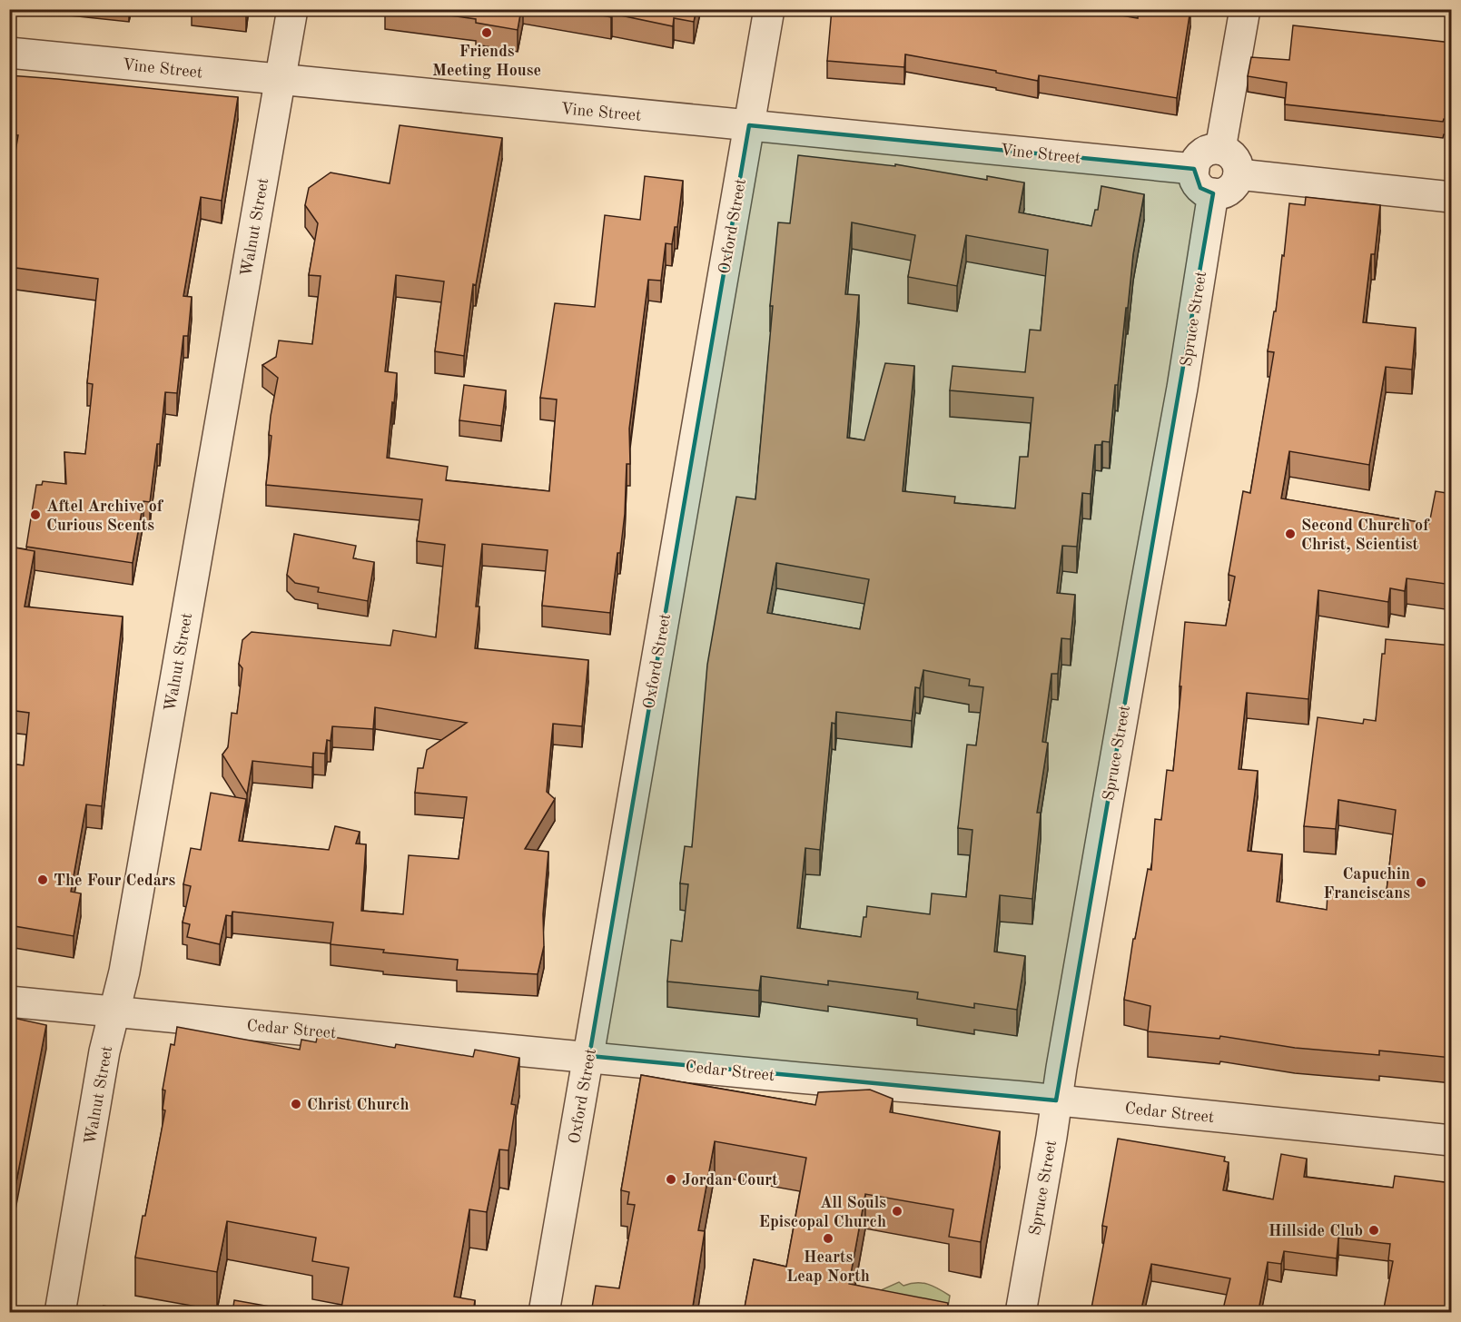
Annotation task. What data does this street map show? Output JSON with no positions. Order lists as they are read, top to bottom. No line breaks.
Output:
{"streets":{"street":["Vine Street","Oxford Street","Walnut Street","Spruce Street","Cedar Street"]},"crossings":[["Vine Street","Oxford Street"],["Vine Street","Walnut Street"],["Vine Street","Spruce Street"],["Oxford Street","Cedar Street"],["Walnut Street","Cedar Street"],["Spruce Street","Cedar Street"]],"places":["Friends Meeting House","Aftel Archive of Curious Scents","Second Church of Christ, Scientist","The Four Cedars","Capuchin Franciscans","Christ Church","Jordan Court","All Souls Episcopal Church","Hillside Club","Hearts Leap North"]}
